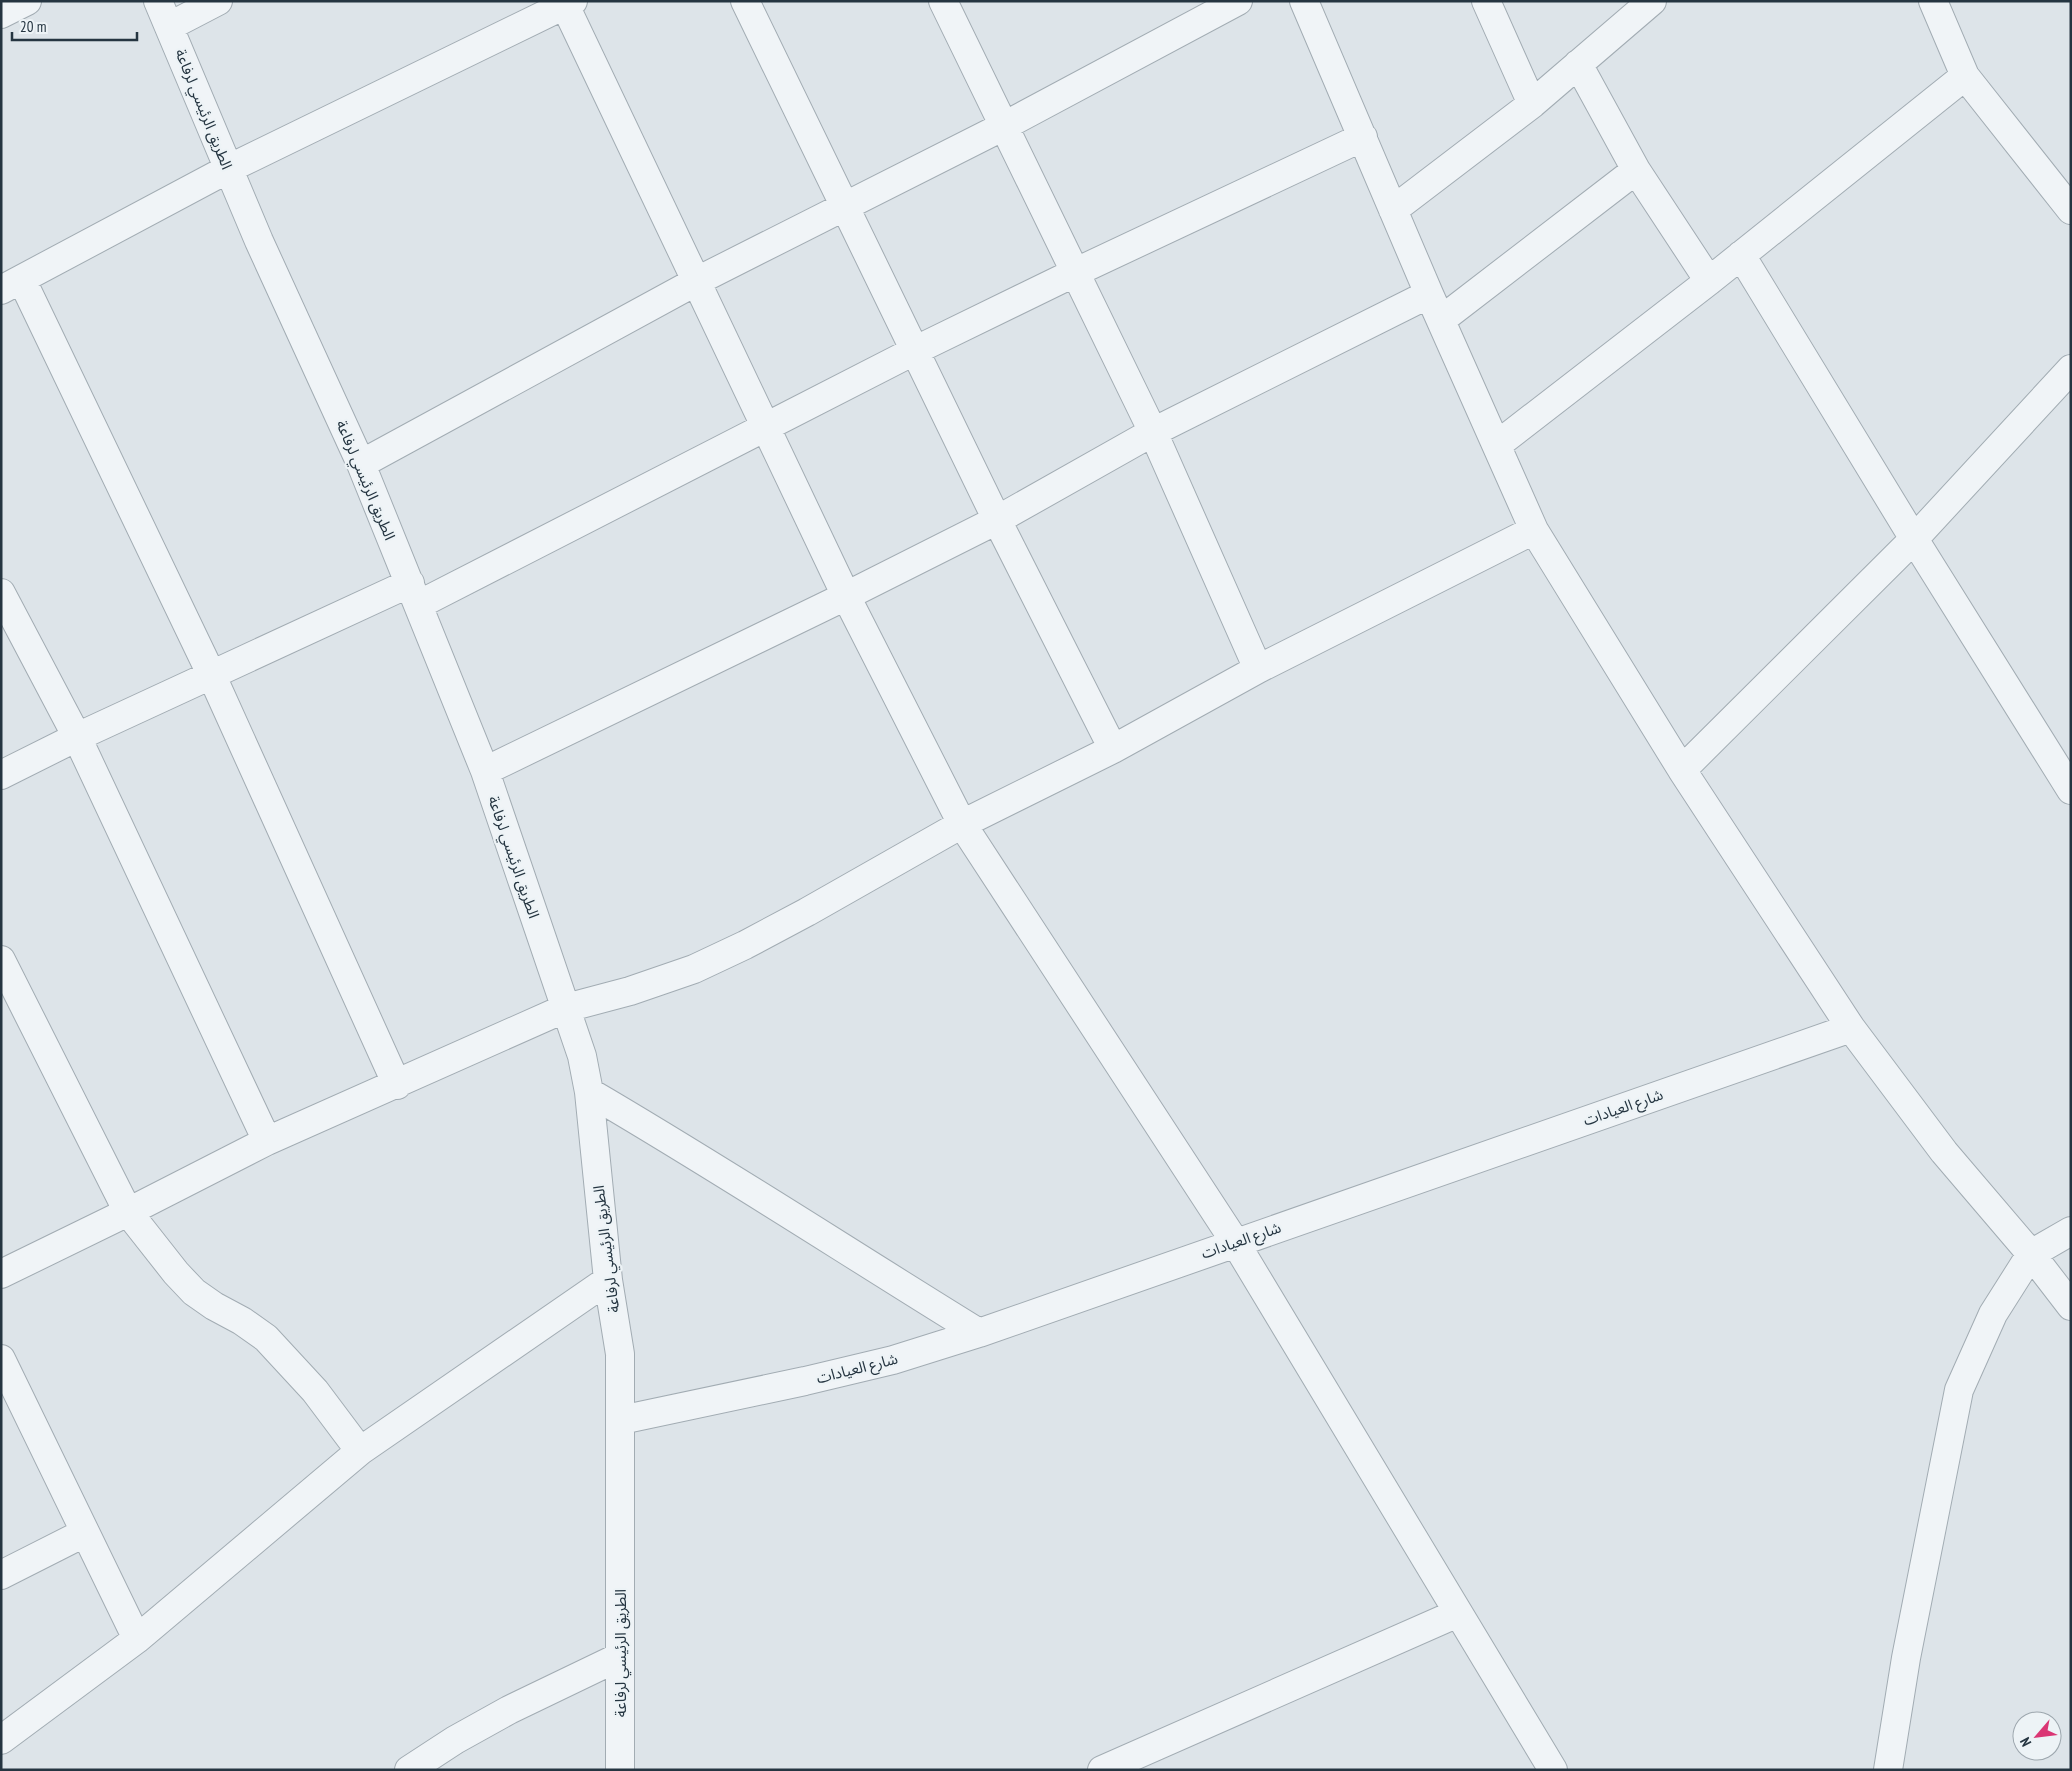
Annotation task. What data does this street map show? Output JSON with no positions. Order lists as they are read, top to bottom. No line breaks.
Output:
{"streets":{"street":["الطريق الرئيسي لرفاعة","شارع العيادات"]},"crossings":[["الطريق الرئيسي لرفاعة","شارع العيادات"]],"scale_bar":"20 m","north":"bottom left"}
